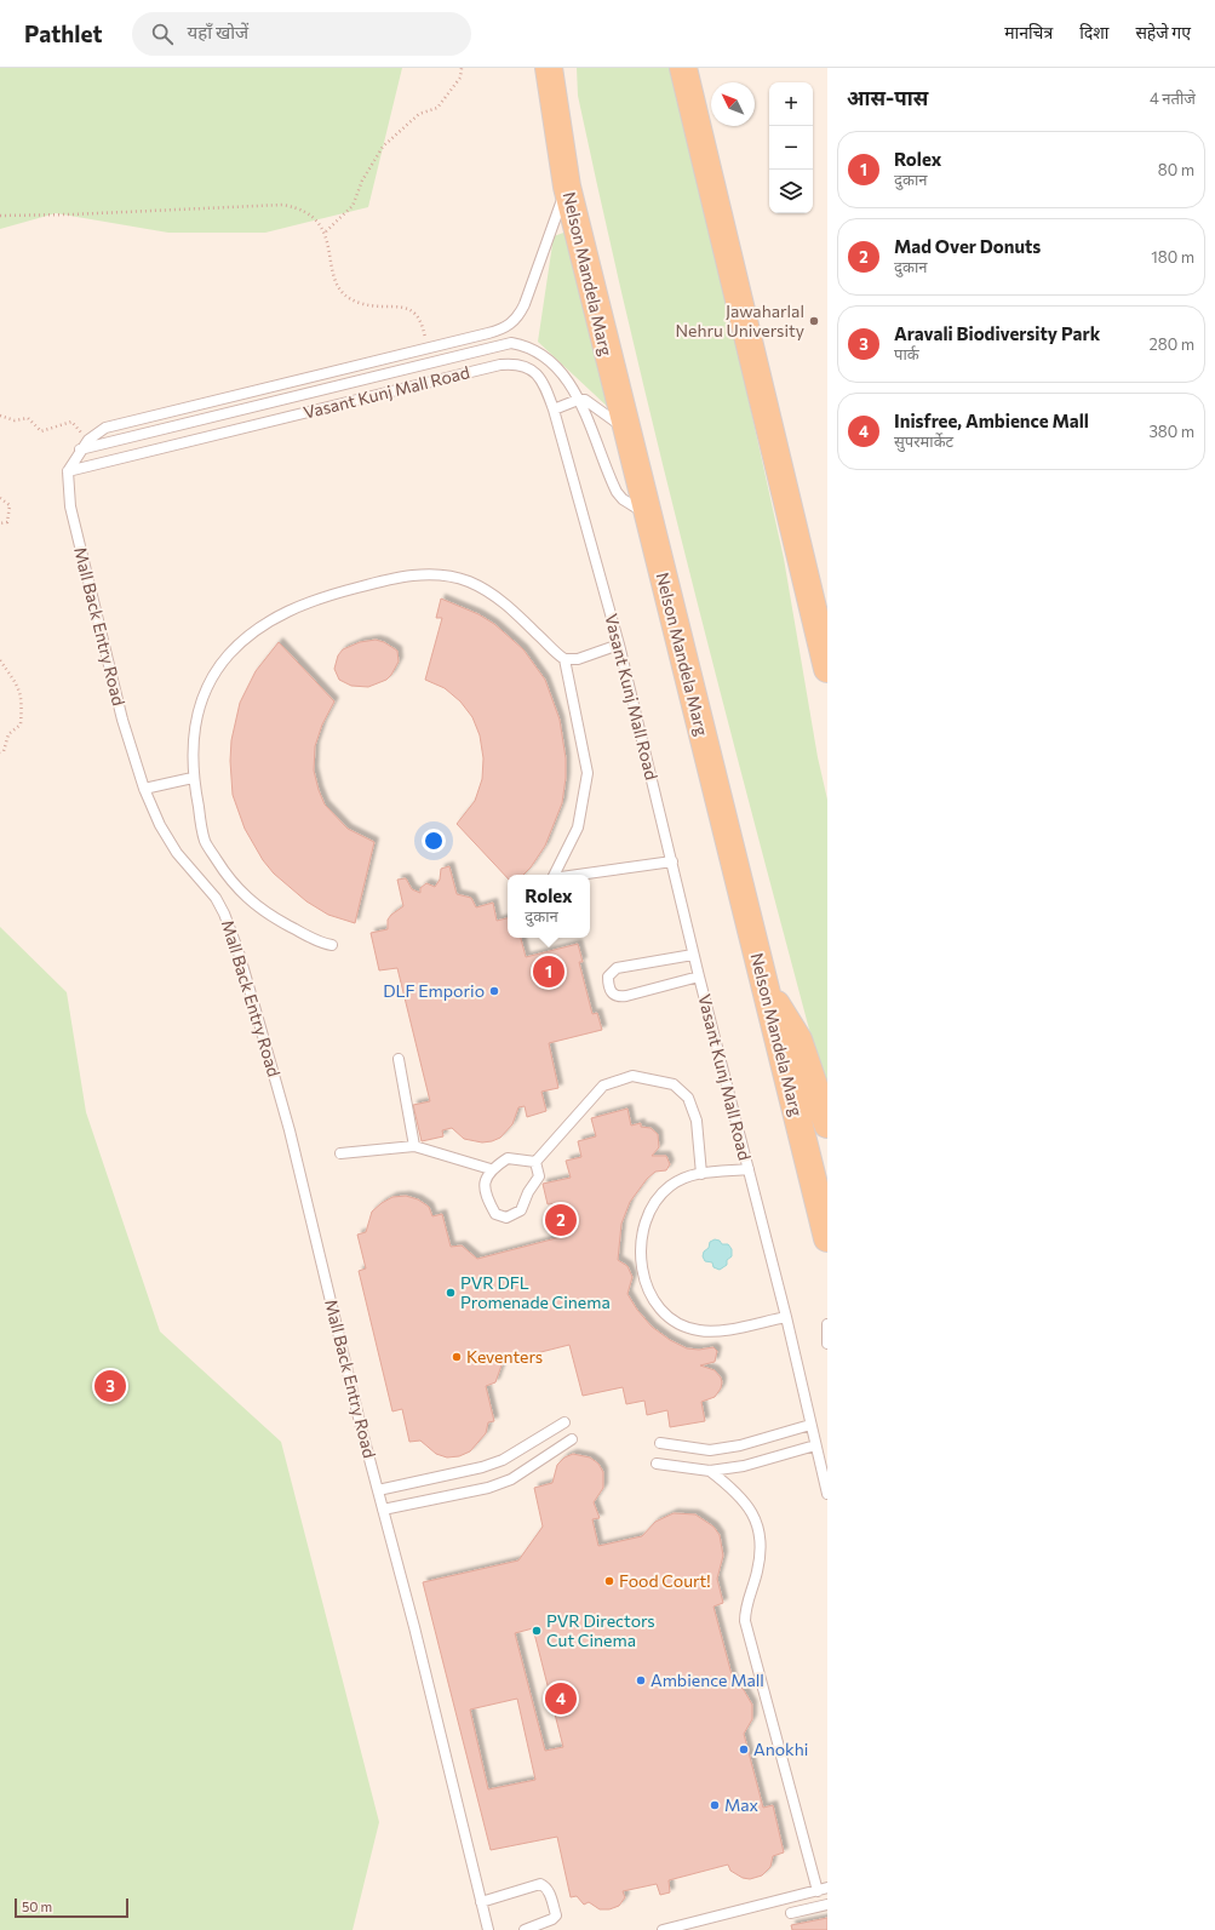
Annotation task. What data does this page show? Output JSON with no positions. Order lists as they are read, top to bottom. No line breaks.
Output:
{"streets":{"main road":["Nelson Mandela Marg"],"lane":["Vasant Kunj Mall Road","Mall Back Entry Road"]},"crossings":[["Nelson Mandela Marg","Vasant Kunj Mall Road"],["Vasant Kunj Mall Road","Mall Back Entry Road"]],"places":["Jawaharlal Nehru University","DLF Emporio","PVR DFL Promenade Cinema","Keventers","Food Court!","PVR Directors Cut Cinema","Ambience Mall","Anokhi","Max"],"scale_bar":"50 m","north":"top left","page":{"header":"Pathlet","search":"यहाँ खोजें","nav":["मानचित्र","दिशा","सहेजे गए"],"heading":["आस-पास","4 नतीजे"],"map_buttons":["+","−"],"list":[{"mark":"1","name":"Rolex","note":"दुकान","value":"80 m"},{"mark":"2","name":"Mad Over Donuts","note":"दुकान","value":"180 m"},{"mark":"3","name":"Aravali Biodiversity Park","note":"पार्क","value":"280 m"},{"mark":"4","name":"Inisfree, Ambience Mall","note":"सुपरमार्केट","value":"380 m"}],"popup":["Rolex","दुकान"],"pins":["1","2","3","4"],"scale":"50 m"}}
